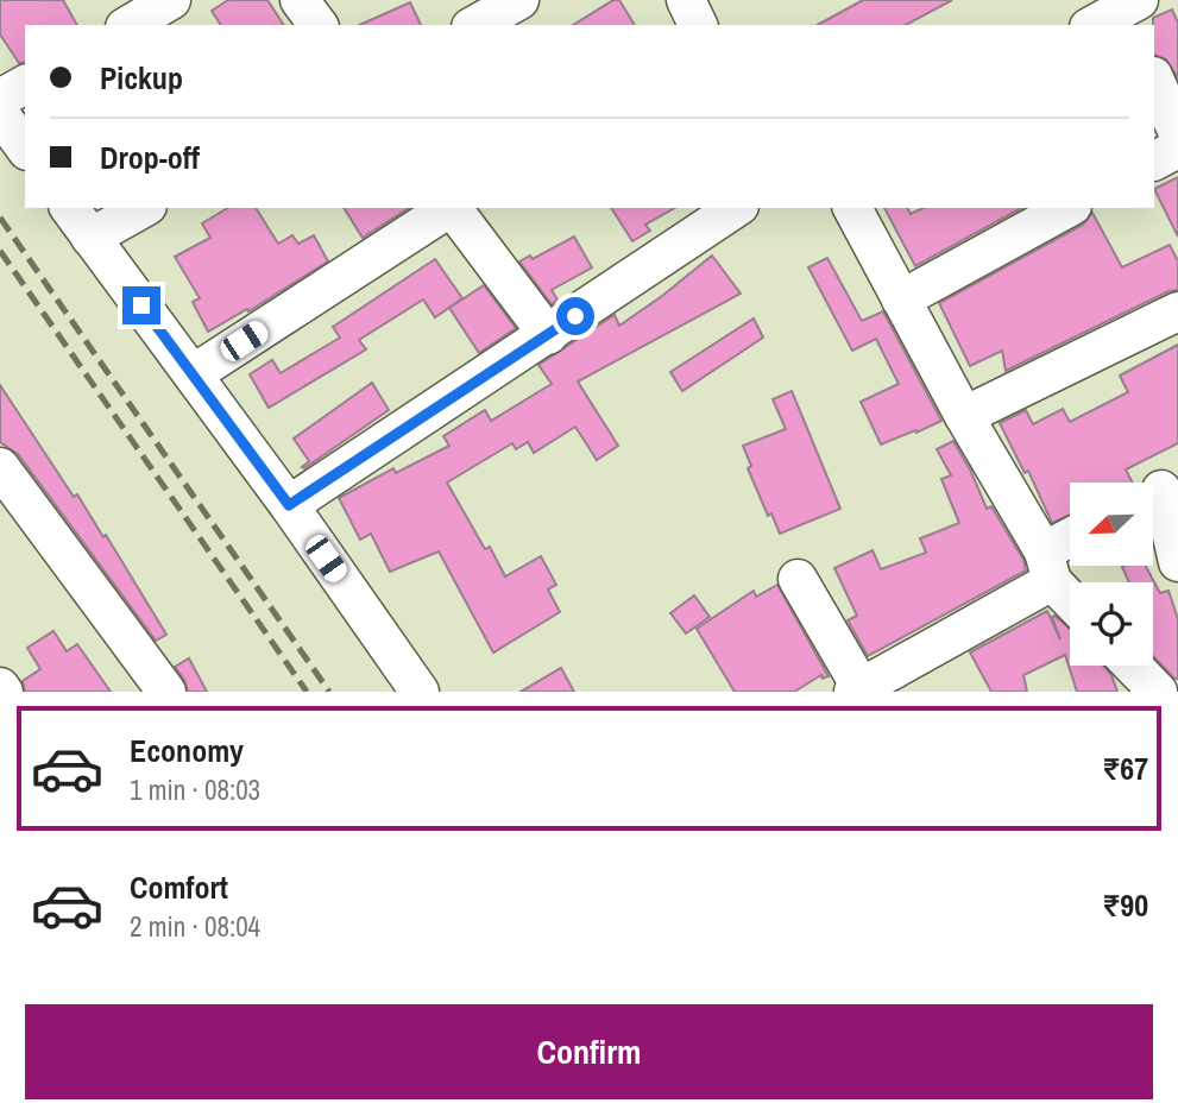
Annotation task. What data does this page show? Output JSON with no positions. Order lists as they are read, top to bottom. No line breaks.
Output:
{"north":"bottom left","page":{"banner":["Pickup","Drop-off"],"list":[{"name":"Economy","note":"1 min · 08:03","value":"₹67"},{"name":"Comfort","note":"2 min · 08:04","value":"₹90"}],"buttons":"Confirm"}}
